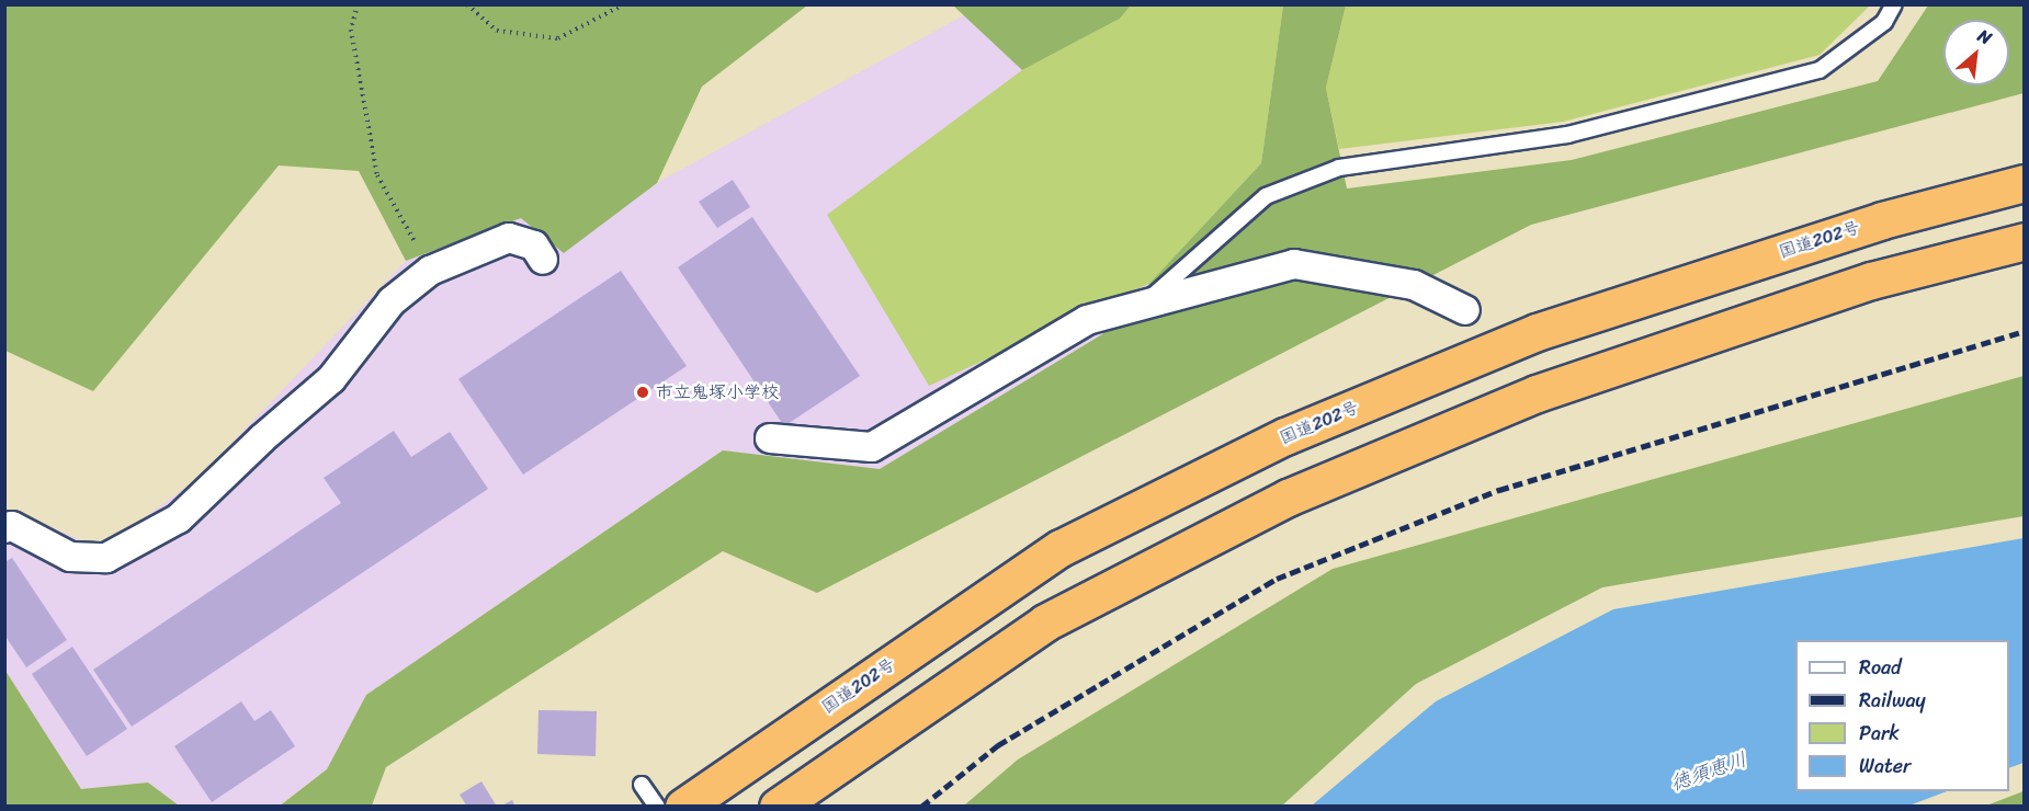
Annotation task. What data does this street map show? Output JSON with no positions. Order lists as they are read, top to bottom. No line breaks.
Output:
{"streets":{"highway":["国道202号"]},"water":["徳須恵川"],"places":["市立鬼塚小学校"],"legend":["Road","Railway","Park","Water"],"north":"top right"}
